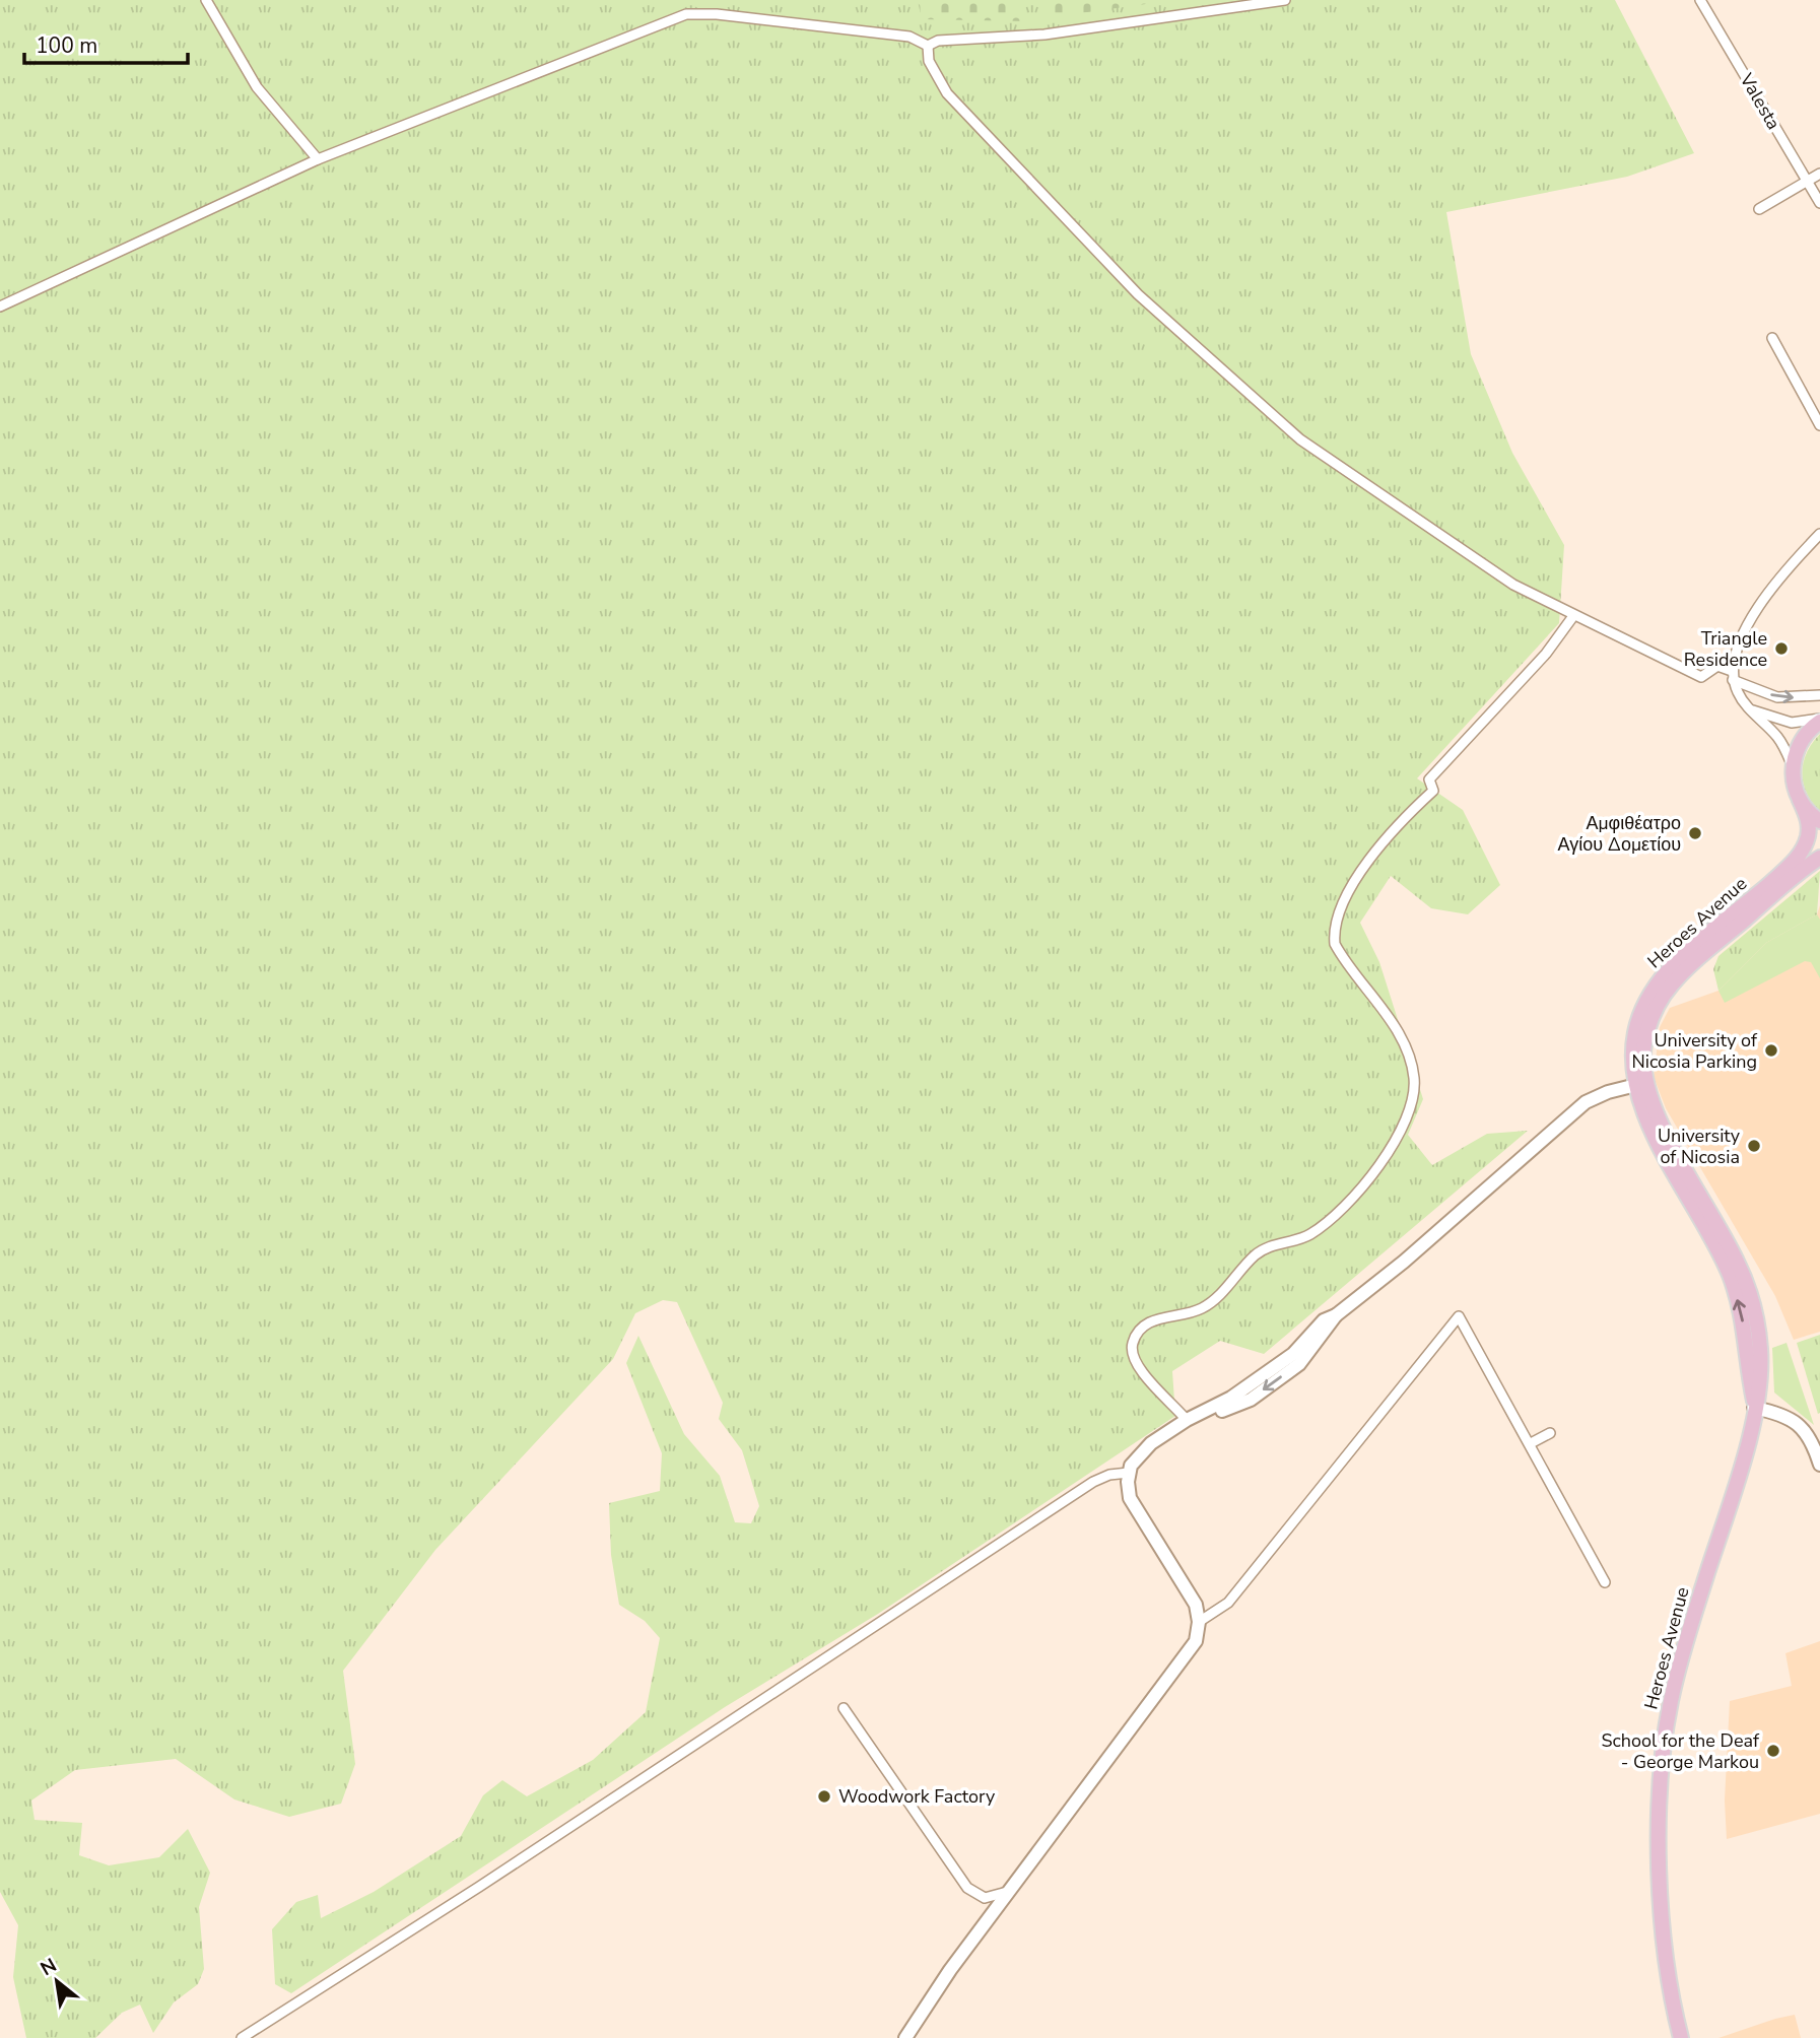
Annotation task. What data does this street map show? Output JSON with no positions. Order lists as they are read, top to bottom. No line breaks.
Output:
{"streets":{"main road":["Heroes Avenue"],"street":["Valesta"]},"places":["Triangle Residence","Αμφιθέατρο Αγίου Δομετίου","University of Nicosia Parking","University of Nicosia","School for the Deaf - George Markou","Woodwork Factory"],"scale_bar":"100 m","north":"top left"}
